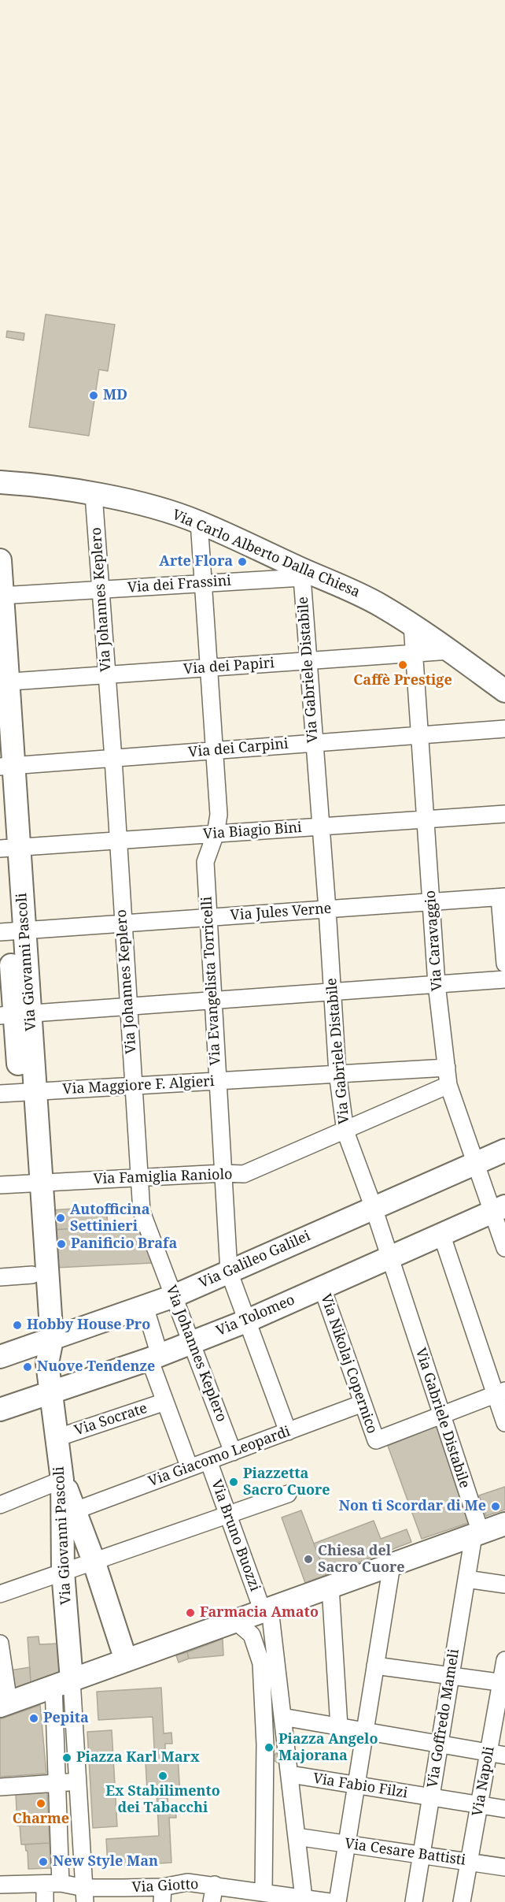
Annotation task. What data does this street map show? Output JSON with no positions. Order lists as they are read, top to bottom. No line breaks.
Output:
{"streets":{"street":["Via Carlo Alberto Dalla Chiesa","Via dei Frassini","Via Johannes Keplero","Via dei Papiri","Via Gabriele Distabile","Via dei Carpini","Via Biagio Bini","Via Jules Verne","Via Caravaggio","Via Giovanni Pascoli","Via Evangelista Torricelli","Via Maggiore F. Algieri","Via Famiglia Raniolo","Via Galileo Galilei","Via Tolomeo","Via Nikolaj Copernico","Via Socrate","Via Giacomo Leopardi","Via Bruno Buozzi","Via Goffredo Mameli","Via Napoli","Via Fabio Filzi","Via Cesare Battisti","Via Giotto"]},"crossings":[["Via Carlo Alberto Dalla Chiesa","Via dei Frassini"],["Via Carlo Alberto Dalla Chiesa","Via Johannes Keplero"],["Via Carlo Alberto Dalla Chiesa","Via dei Papiri"],["Via Carlo Alberto Dalla Chiesa","Via Gabriele Distabile"],["Via Carlo Alberto Dalla Chiesa","Via Caravaggio"],["Via Carlo Alberto Dalla Chiesa","Via Evangelista Torricelli"],["Via dei Frassini","Via Johannes Keplero"],["Via dei Frassini","Via Gabriele Distabile"],["Via dei Frassini","Via Giovanni Pascoli"],["Via dei Frassini","Via Evangelista Torricelli"],["Via Johannes Keplero","Via dei Papiri"],["Via Johannes Keplero","Via dei Carpini"],["Via Johannes Keplero","Via Biagio Bini"],["Via Johannes Keplero","Via Jules Verne"],["Via Johannes Keplero","Via Maggiore F. Algieri"],["Via Johannes Keplero","Via Famiglia Raniolo"],["Via Johannes Keplero","Via Galileo Galilei"],["Via Johannes Keplero","Via Tolomeo"],["Via Johannes Keplero","Via Giacomo Leopardi"],["Via dei Papiri","Via Gabriele Distabile"],["Via dei Papiri","Via Caravaggio"],["Via dei Papiri","Via Giovanni Pascoli"],["Via dei Papiri","Via Evangelista Torricelli"],["Via Gabriele Distabile","Via dei Carpini"],["Via Gabriele Distabile","Via Biagio Bini"],["Via Gabriele Distabile","Via Jules Verne"],["Via Gabriele Distabile","Via Maggiore F. Algieri"],["Via Gabriele Distabile","Via Famiglia Raniolo"],["Via Gabriele Distabile","Via Galileo Galilei"],["Via Gabriele Distabile","Via Tolomeo"],["Via Gabriele Distabile","Via Nikolaj Copernico"],["Via Gabriele Distabile","Via Goffredo Mameli"],["Via dei Carpini","Via Caravaggio"],["Via dei Carpini","Via Giovanni Pascoli"],["Via dei Carpini","Via Evangelista Torricelli"],["Via Biagio Bini","Via Caravaggio"],["Via Biagio Bini","Via Giovanni Pascoli"],["Via Biagio Bini","Via Evangelista Torricelli"],["Via Jules Verne","Via Caravaggio"],["Via Jules Verne","Via Giovanni Pascoli"],["Via Jules Verne","Via Evangelista Torricelli"],["Via Caravaggio","Via Maggiore F. Algieri"],["Via Caravaggio","Via Famiglia Raniolo"],["Via Caravaggio","Via Galileo Galilei"],["Via Caravaggio","Via Tolomeo"],["Via Giovanni Pascoli","Via Maggiore F. Algieri"],["Via Giovanni Pascoli","Via Famiglia Raniolo"],["Via Giovanni Pascoli","Via Galileo Galilei"],["Via Giovanni Pascoli","Via Tolomeo"],["Via Giovanni Pascoli","Via Socrate"],["Via Giovanni Pascoli","Via Giacomo Leopardi"],["Via Evangelista Torricelli","Via Maggiore F. Algieri"],["Via Evangelista Torricelli","Via Famiglia Raniolo"],["Via Evangelista Torricelli","Via Galileo Galilei"],["Via Evangelista Torricelli","Via Tolomeo"],["Via Evangelista Torricelli","Via Giacomo Leopardi"],["Via Tolomeo","Via Nikolaj Copernico"],["Via Nikolaj Copernico","Via Giacomo Leopardi"],["Via Giacomo Leopardi","Via Bruno Buozzi"],["Via Bruno Buozzi","Via Fabio Filzi"],["Via Bruno Buozzi","Via Cesare Battisti"],["Via Bruno Buozzi","Via Giotto"],["Via Goffredo Mameli","Via Fabio Filzi"],["Via Goffredo Mameli","Via Cesare Battisti"],["Via Napoli","Via Fabio Filzi"],["Via Napoli","Via Cesare Battisti"]],"places":["MD","Arte Flora","Caffè Prestige","Autofficina Settinieri","Panificio Brafa","Hobby House Pro","Nuove Tendenze","Piazzetta Sacro Cuore","Non ti Scordar di Me","Chiesa del Sacro Cuore","Farmacia Amato","Pepita","Piazza Angelo Majorana","Piazza Karl Marx","Ex Stabilimento dei Tabacchi","Charme","New Style Man"]}
